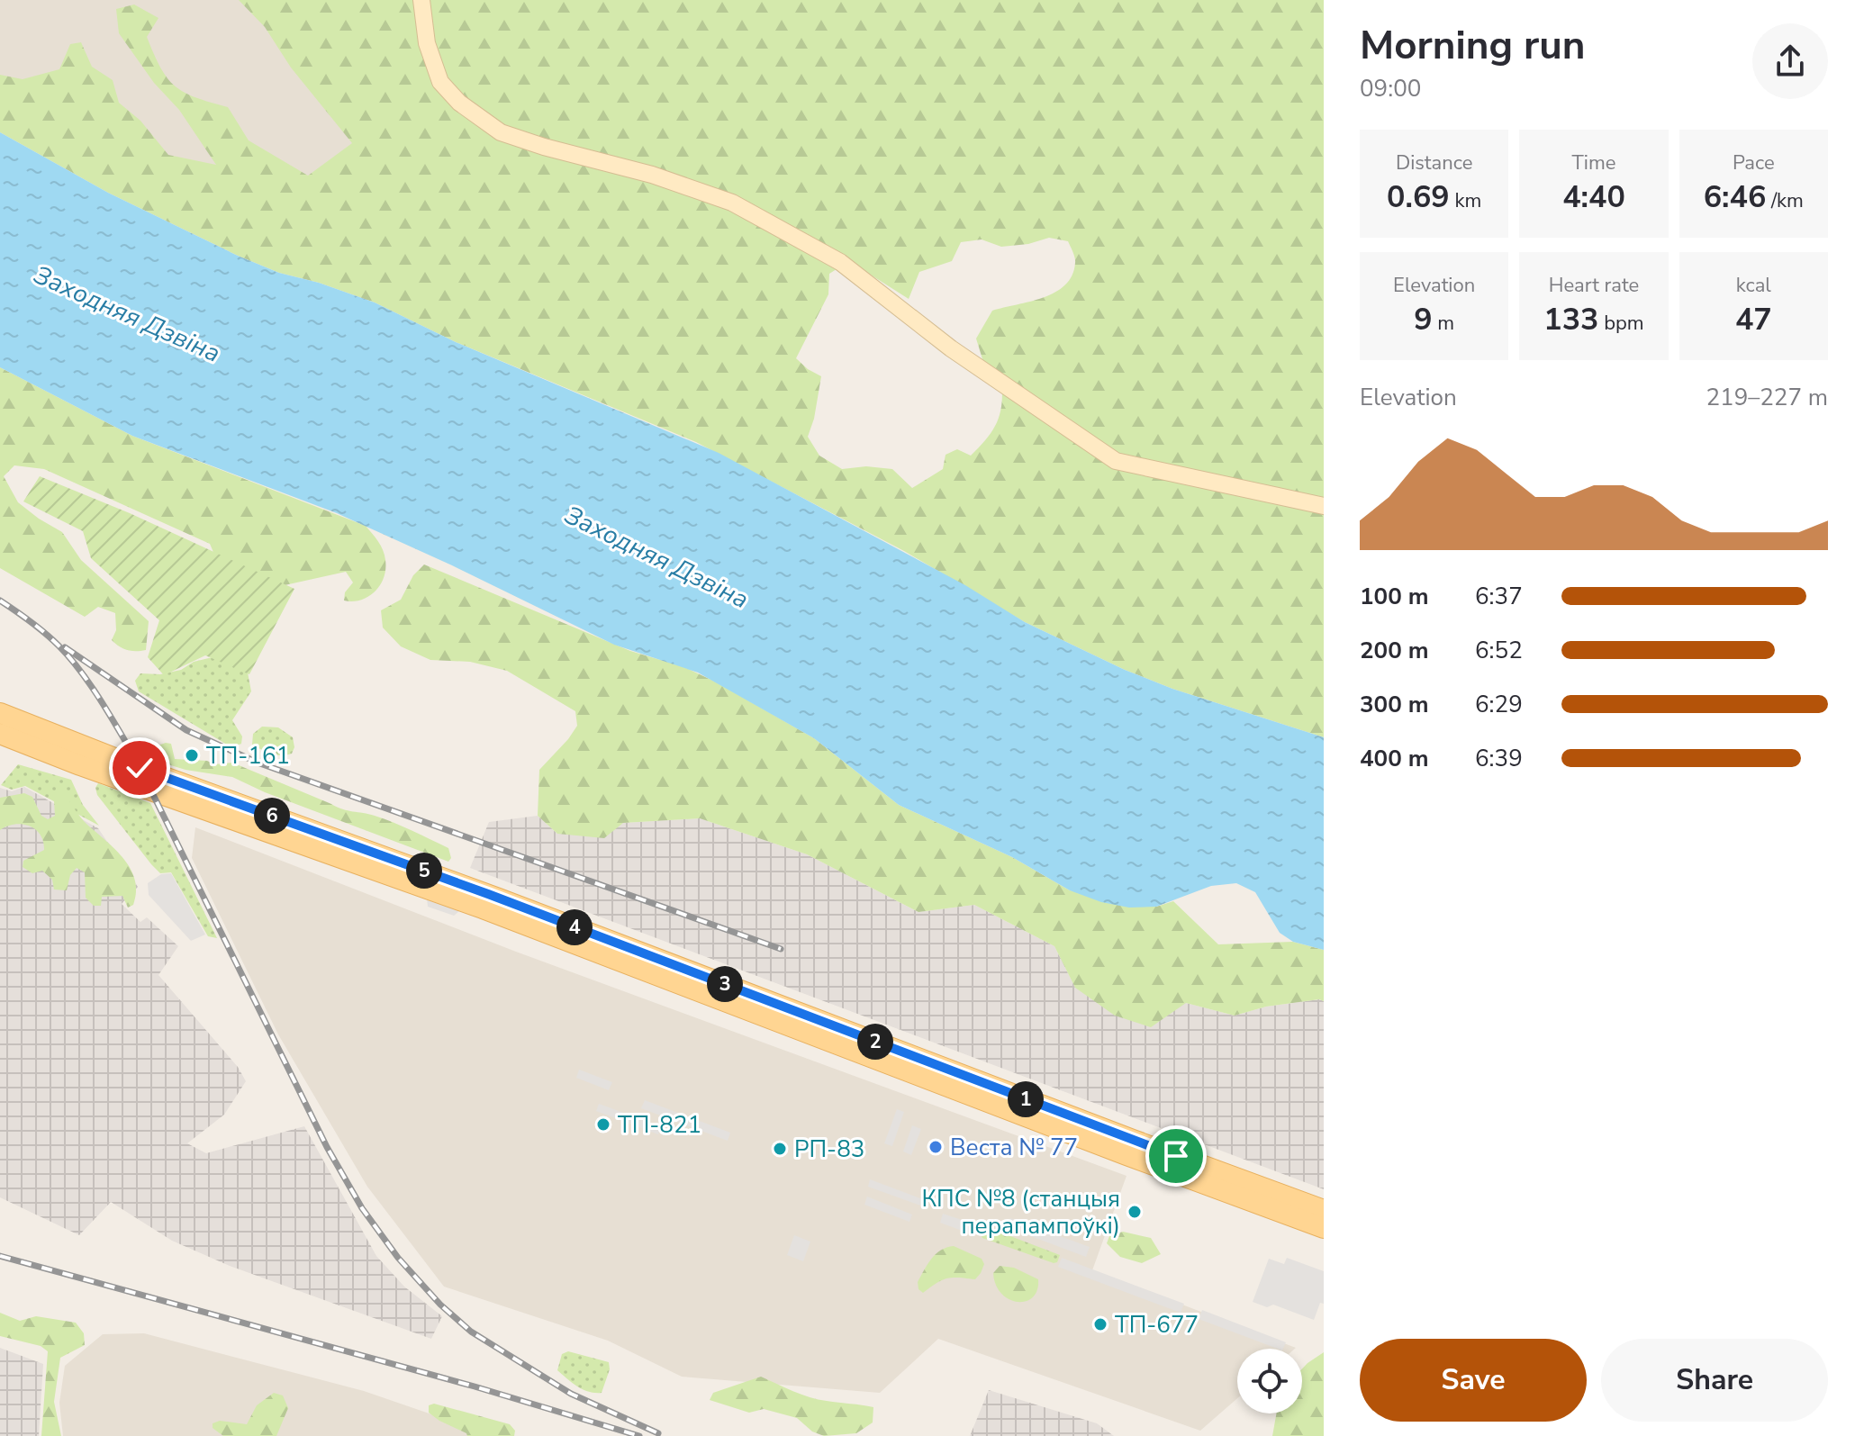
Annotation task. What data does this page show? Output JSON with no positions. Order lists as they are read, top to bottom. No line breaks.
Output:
{"water":["Заходняя Дзвіна"],"places":["ТП-161","ТП-821","Веста № 77","РП-83","КПС №8 (станцыя перапампоўкі)","ТП-677"],"page":{"heading":["Morning run","09:00"],"stats":[["Distance","0.69 km"],["Time","4:40"],["Pace","6:46 /km"],["Elevation","9 m"],["Heart rate","133 bpm"],["kcal","47"]],"chart":["Elevation","219–227 m"],"list":[{"name":"100 m","note":"6:37"},{"name":"200 m","note":"6:52"},{"name":"300 m","note":"6:29"},{"name":"400 m","note":"6:39"}],"pins":["6","5","4","3","2","1"],"buttons":["Save","Share"]}}
